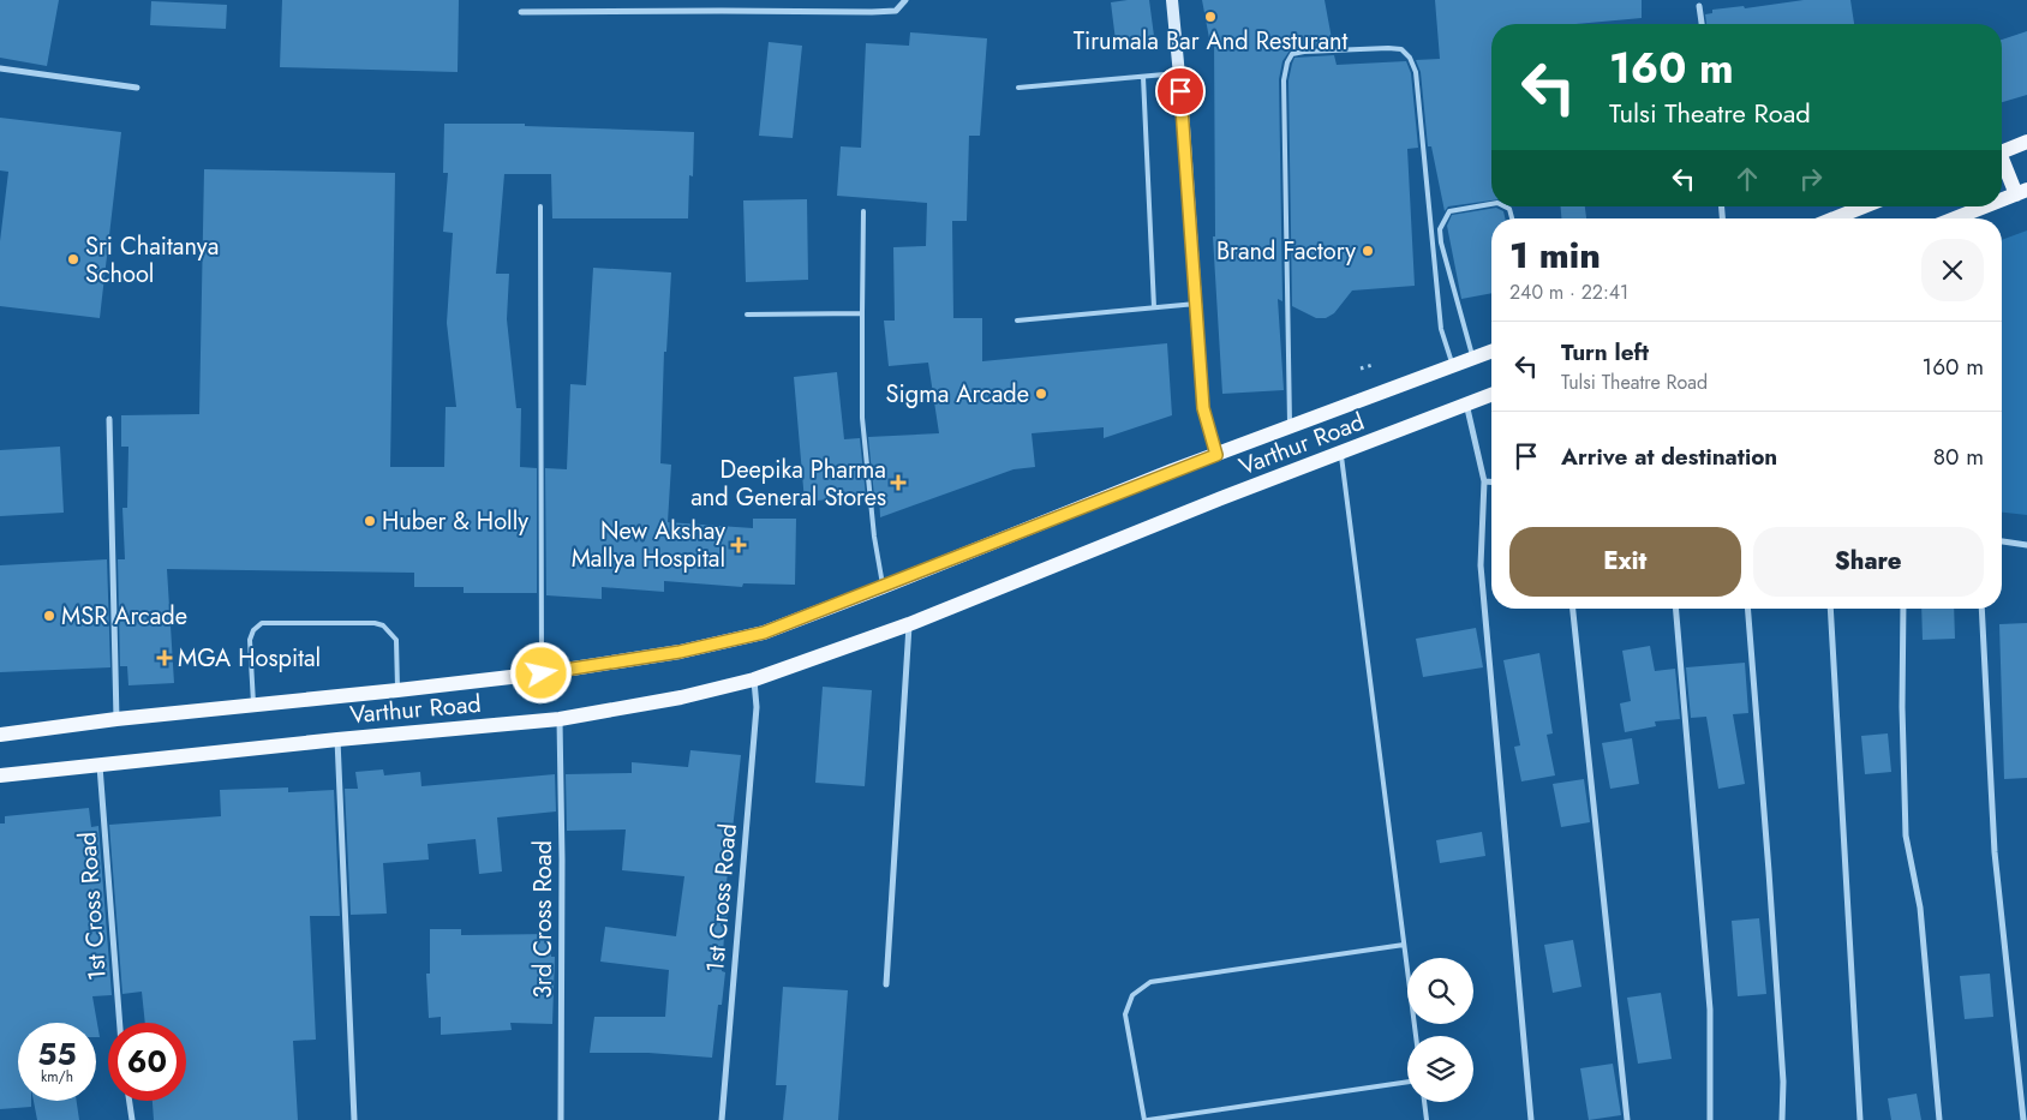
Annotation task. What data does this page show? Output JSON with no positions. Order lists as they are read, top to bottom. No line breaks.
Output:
{"streets":{"main road":["Varthur Road"],"street":["1st Cross Road","3rd Cross Road"]},"crossings":[["Varthur Road","1st Cross Road"],["Varthur Road","3rd Cross Road"]],"places":{"other":["Tirumala Bar And Resturant","Brand Factory","Sri Chaitanya School","Sigma Arcade","Huber & Holly","MSR Arcade"],"health":["Deepika Pharma and General Stores","New Akshay Mallya Hospital","MGA Hospital"]},"page":{"turn":["160 m","Tulsi Theatre Road"],"heading":["1 min","240 m · 22:41"],"list":[{"name":"Turn left","note":"Tulsi Theatre Road","value":"160 m"},{"name":"Arrive at destination","value":"80 m"}],"buttons":["Exit","Share"],"speed":"55 km/h","limit":"60"}}
